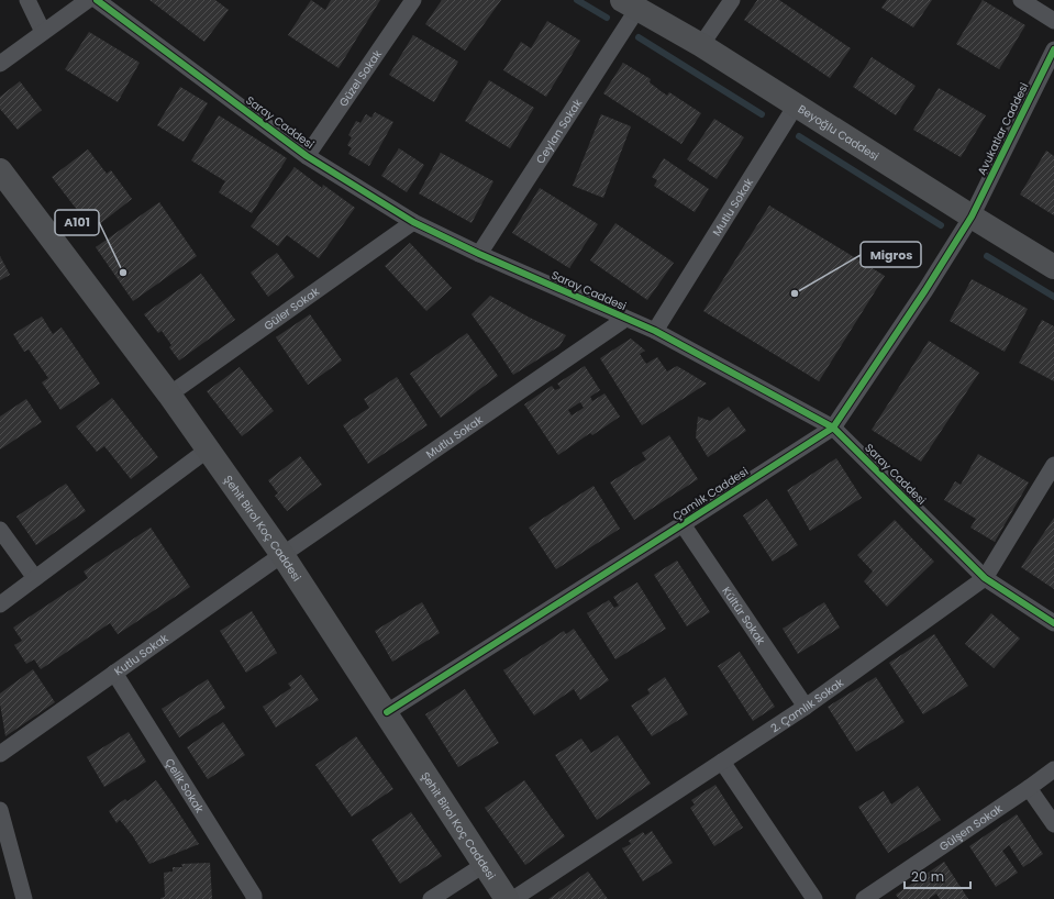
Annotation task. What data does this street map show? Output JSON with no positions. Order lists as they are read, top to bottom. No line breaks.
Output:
{"streets":{"main road":["Beyoğlu Caddesi","Şehit Birol Koç Caddesi"],"street":["Güzel Sokak","Saray Caddesi","Avukatlar Caddesi","Ceylan Sokak","Mutlu Sokak","Güler Sokak","Çamlık Caddesi","Kültür Sokak","Kutlu Sokak","2. Çamlık Sokak","Çelik Sokak","Gülşen Sokak"]},"crossings":[["Güzel Sokak","Saray Caddesi"],["Saray Caddesi","Ceylan Sokak"],["Saray Caddesi","Mutlu Sokak"],["Saray Caddesi","Güler Sokak"],["Saray Caddesi","Çamlık Caddesi"],["Saray Caddesi","2. Çamlık Sokak"],["Avukatlar Caddesi","Beyoğlu Caddesi"],["Avukatlar Caddesi","Çamlık Caddesi"],["Ceylan Sokak","Beyoğlu Caddesi"],["Beyoğlu Caddesi","Mutlu Sokak"],["Beyoğlu Caddesi","Çamlık Caddesi"],["Mutlu Sokak","Şehit Birol Koç Caddesi"],["Mutlu Sokak","Kutlu Sokak"],["Güler Sokak","Şehit Birol Koç Caddesi"],["Çamlık Caddesi","Şehit Birol Koç Caddesi"],["Çamlık Caddesi","Kültür Sokak"],["Şehit Birol Koç Caddesi","Kutlu Sokak"],["Kültür Sokak","2. Çamlık Sokak"],["Kutlu Sokak","Çelik Sokak"]],"places":["A101","Migros"],"scale_bar":"20 m"}
